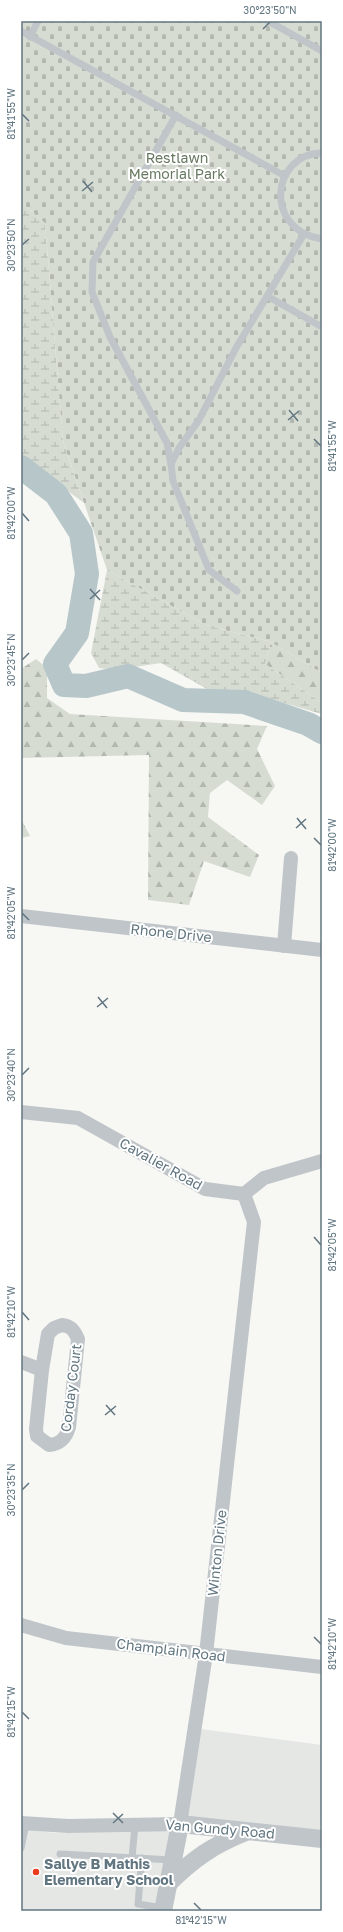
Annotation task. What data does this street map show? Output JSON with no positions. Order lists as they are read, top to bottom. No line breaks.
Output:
{"streets":{"street":["Rhone Drive","Cavalier Road","Corday Court","Winton Drive","Champlain Road","Van Gundy Road"]},"crossings":[["Cavalier Road","Winton Drive"],["Winton Drive","Champlain Road"],["Winton Drive","Van Gundy Road"]],"parks":["Restlawn Memorial Park"],"places":["Sallye B Mathis Elementary School"],"coordinates":["30°23'50\"N","81°41'55\"W","81°42'00\"W","30°23'45\"N","81°42'05\"W","30°23'40\"N","81°42'10\"W","30°23'35\"N","81°42'15\"W"]}
